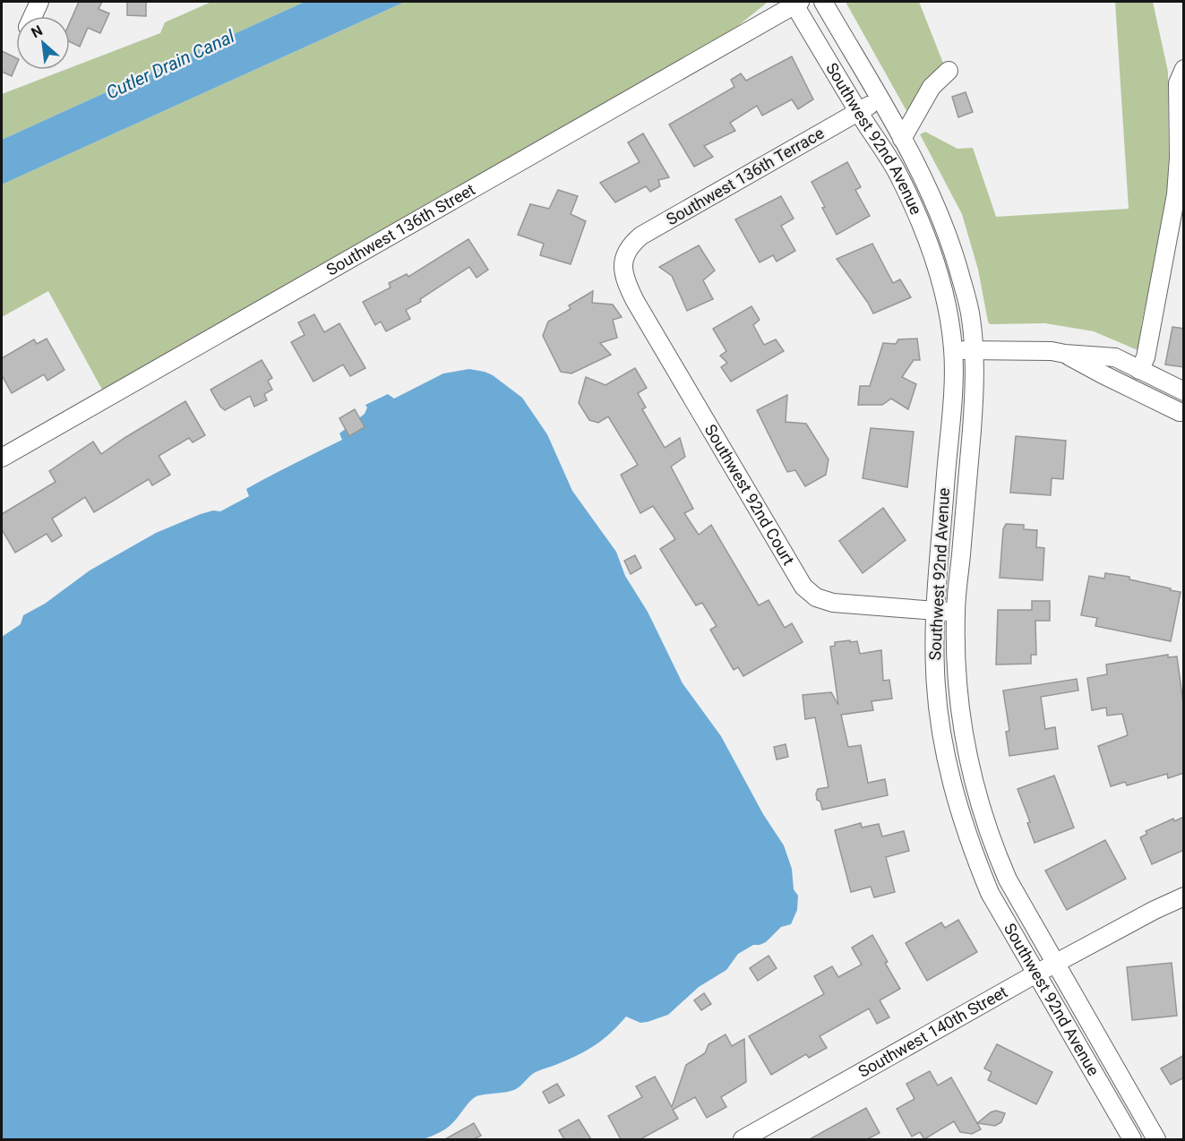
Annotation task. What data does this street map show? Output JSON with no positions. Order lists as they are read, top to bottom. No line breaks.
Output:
{"streets":{"street":["Southwest 92nd Avenue","Southwest 136th Terrace","Southwest 136th Street","Southwest 92nd Court","Southwest 140th Street"]},"crossings":[["Southwest 92nd Avenue","Southwest 136th Terrace"],["Southwest 92nd Avenue","Southwest 136th Street"],["Southwest 92nd Avenue","Southwest 92nd Court"],["Southwest 92nd Avenue","Southwest 140th Street"],["Southwest 136th Terrace","Southwest 92nd Court"]],"water":["Cutler Drain Canal"],"north":"top left"}
